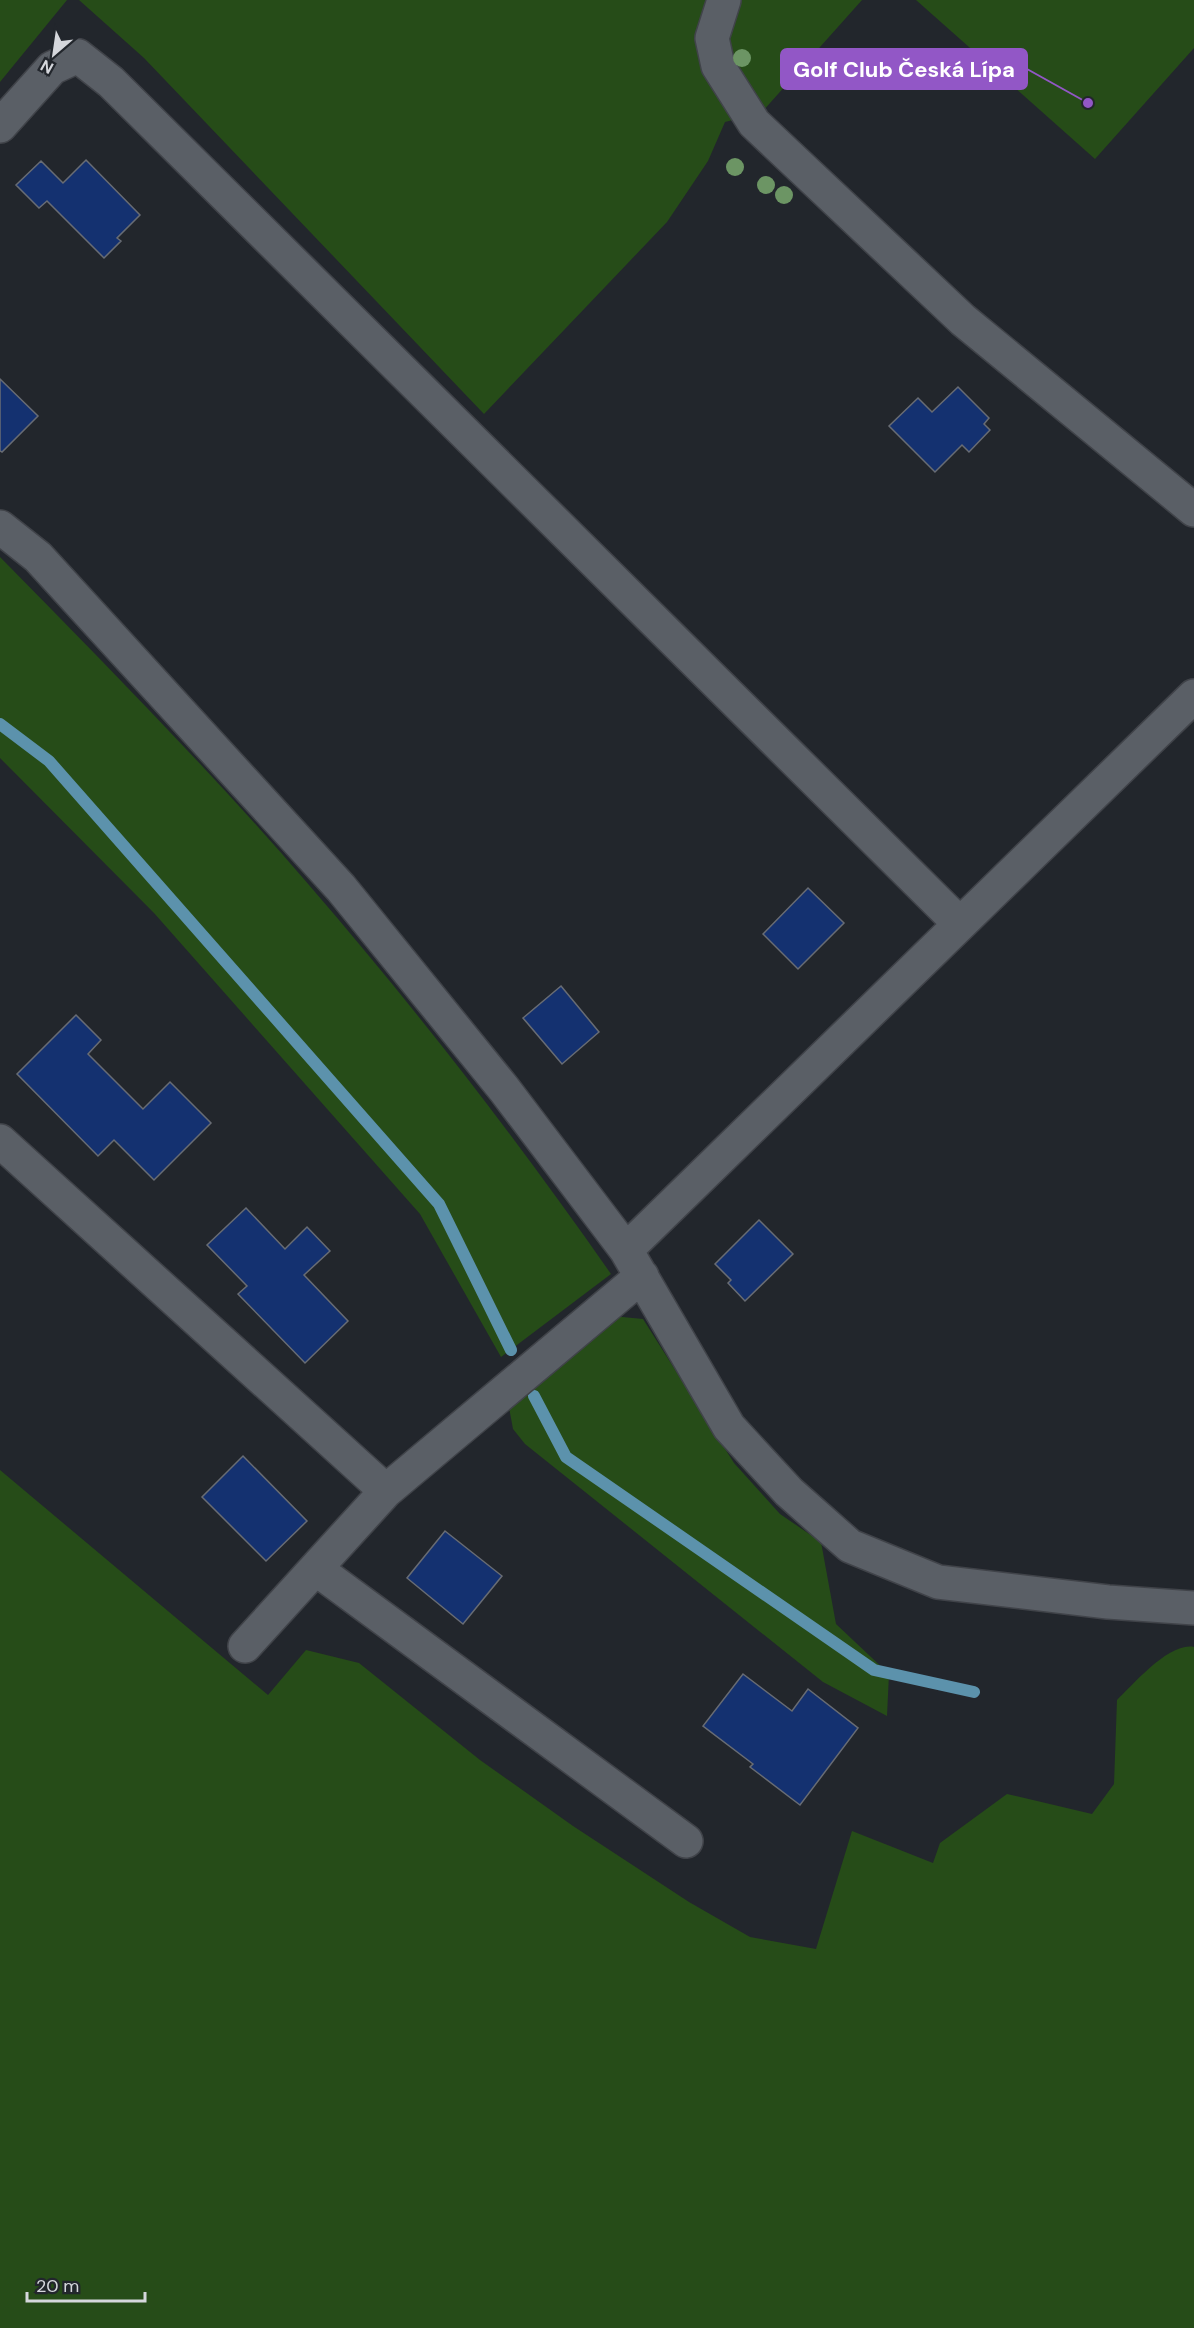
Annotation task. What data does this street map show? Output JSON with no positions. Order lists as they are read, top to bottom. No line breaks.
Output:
{"places":["Golf Club Česká Lípa"],"scale_bar":"20 m","north":"bottom left"}
